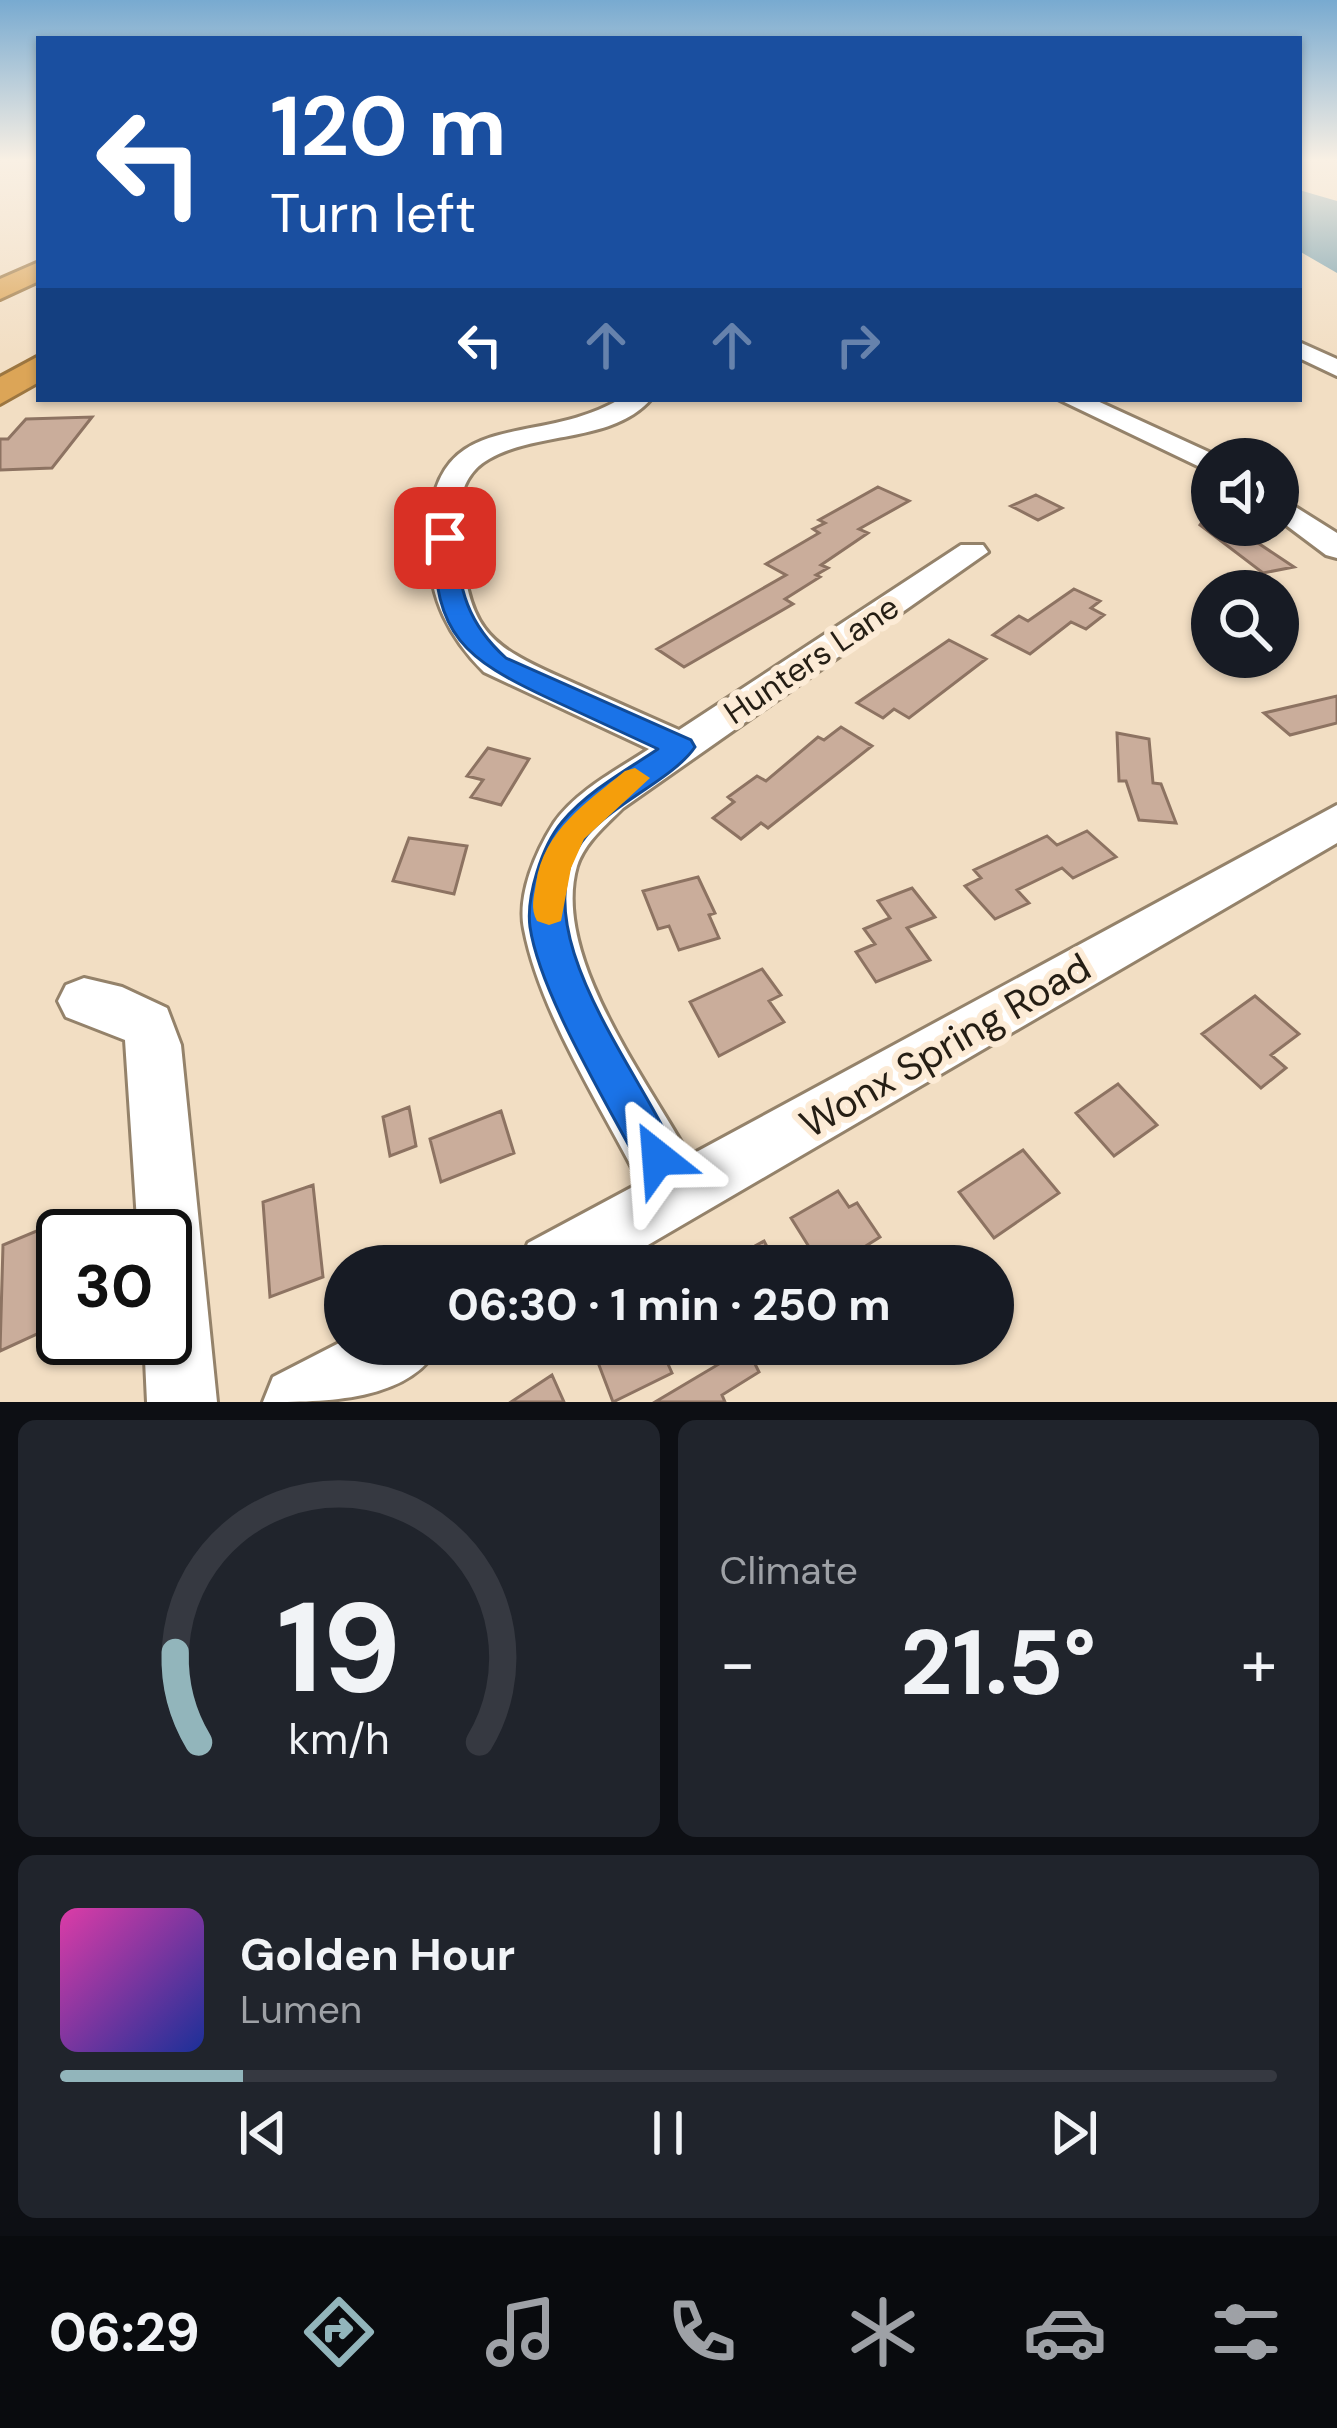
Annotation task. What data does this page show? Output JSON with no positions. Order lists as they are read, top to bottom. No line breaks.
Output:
{"streets":{"street":["Hunters Lane","Wonx Spring Road"]},"crossings":[["Hunters Lane","Wonx Spring Road"]],"page":{"turn":["120 m","Turn left"],"limit":"30","trip":"06:30 · 1 min · 250 m","tile":"Climate","heat":["−","21.5°","+"],"song":["Golden Hour","Lumen"],"tabs":"06:29","gauge":["19","km/h"]}}
